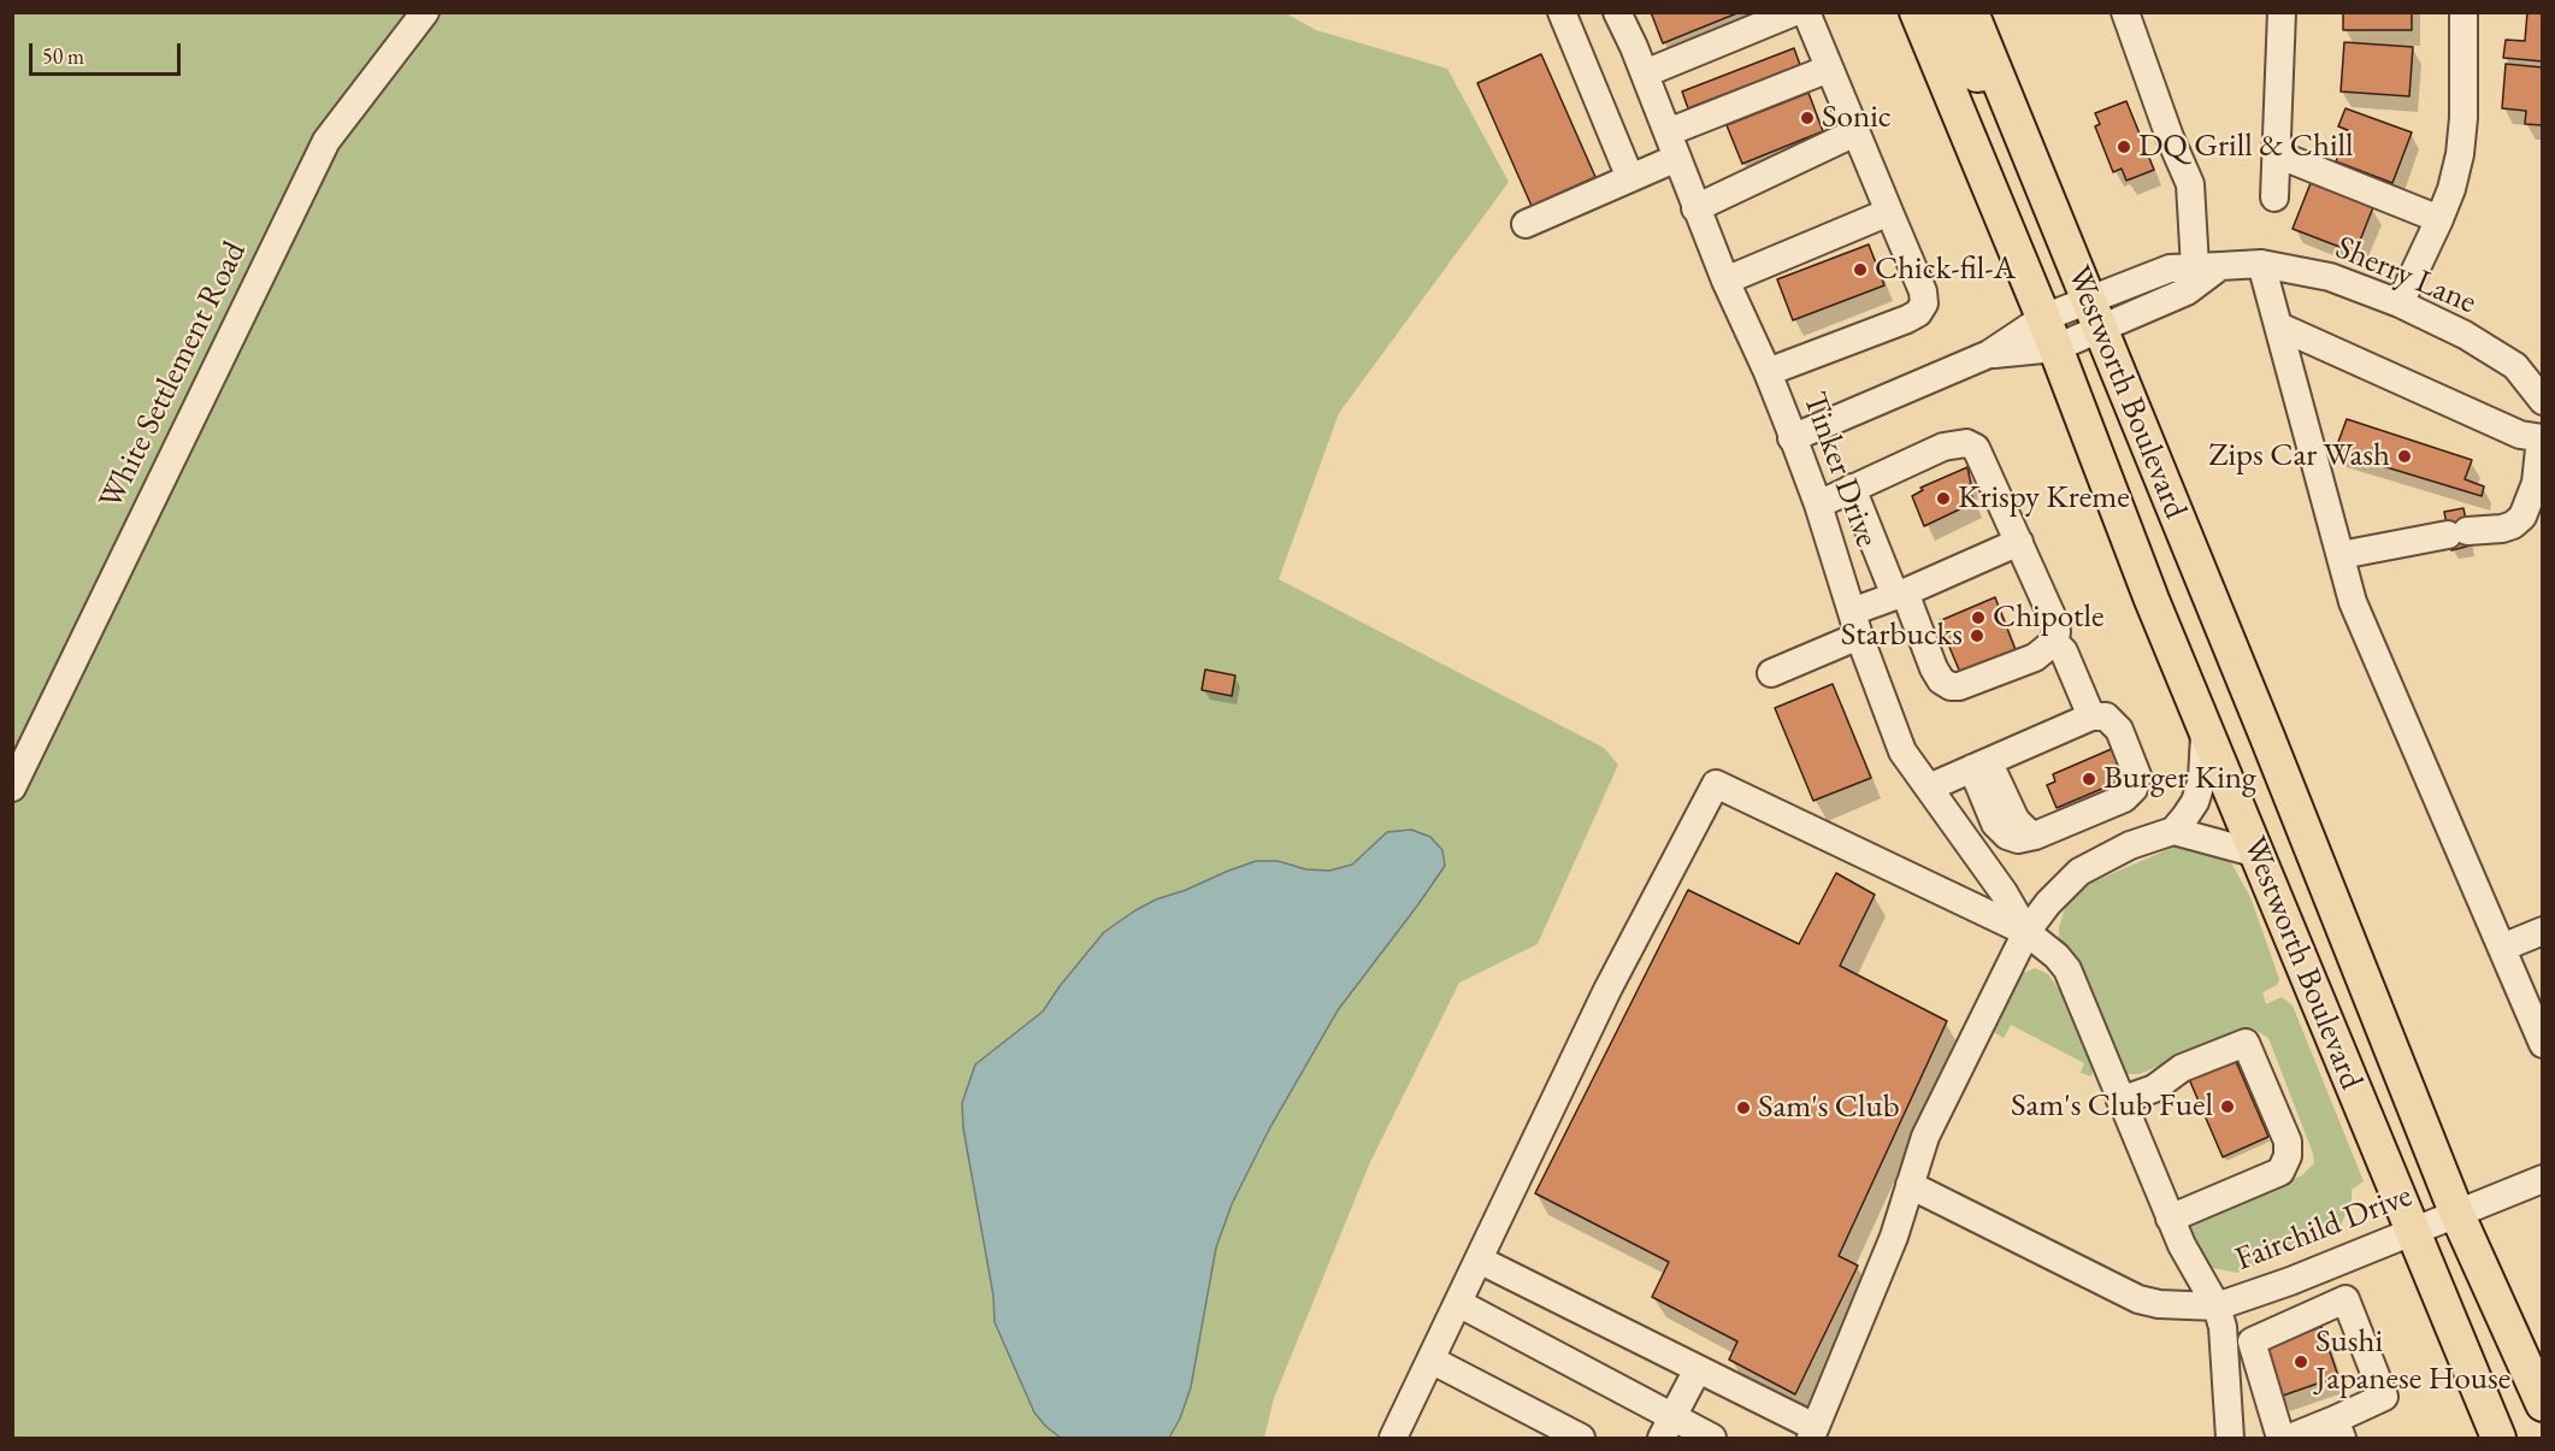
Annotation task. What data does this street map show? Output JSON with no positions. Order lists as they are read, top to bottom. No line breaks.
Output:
{"streets":{"main road":["Westworth Boulevard"],"street":["Sherry Lane","White Settlement Road","Tinker Drive","Fairchild Drive"]},"crossings":[["Westworth Boulevard","Fairchild Drive"]],"places":["Sonic","DQ Grill & Chill","Chick-fil-A","Zips Car Wash","Krispy Kreme","Chipotle","Starbucks","Burger King","Sam's Club Fuel","Sam's Club","Sushi Japanese House"],"scale_bar":"50 m"}
